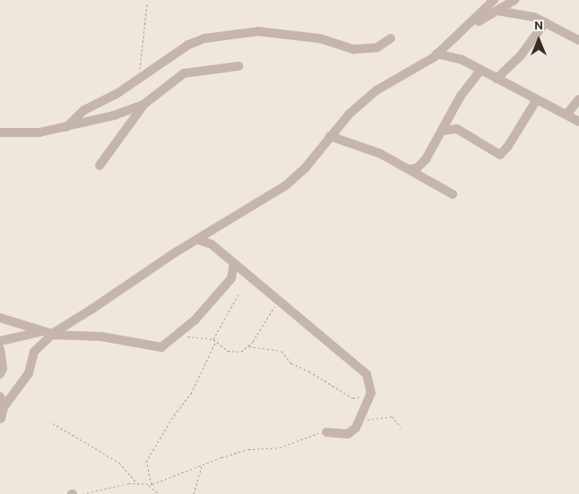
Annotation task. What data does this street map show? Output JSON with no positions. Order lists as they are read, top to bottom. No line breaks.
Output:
{"north":"top"}
